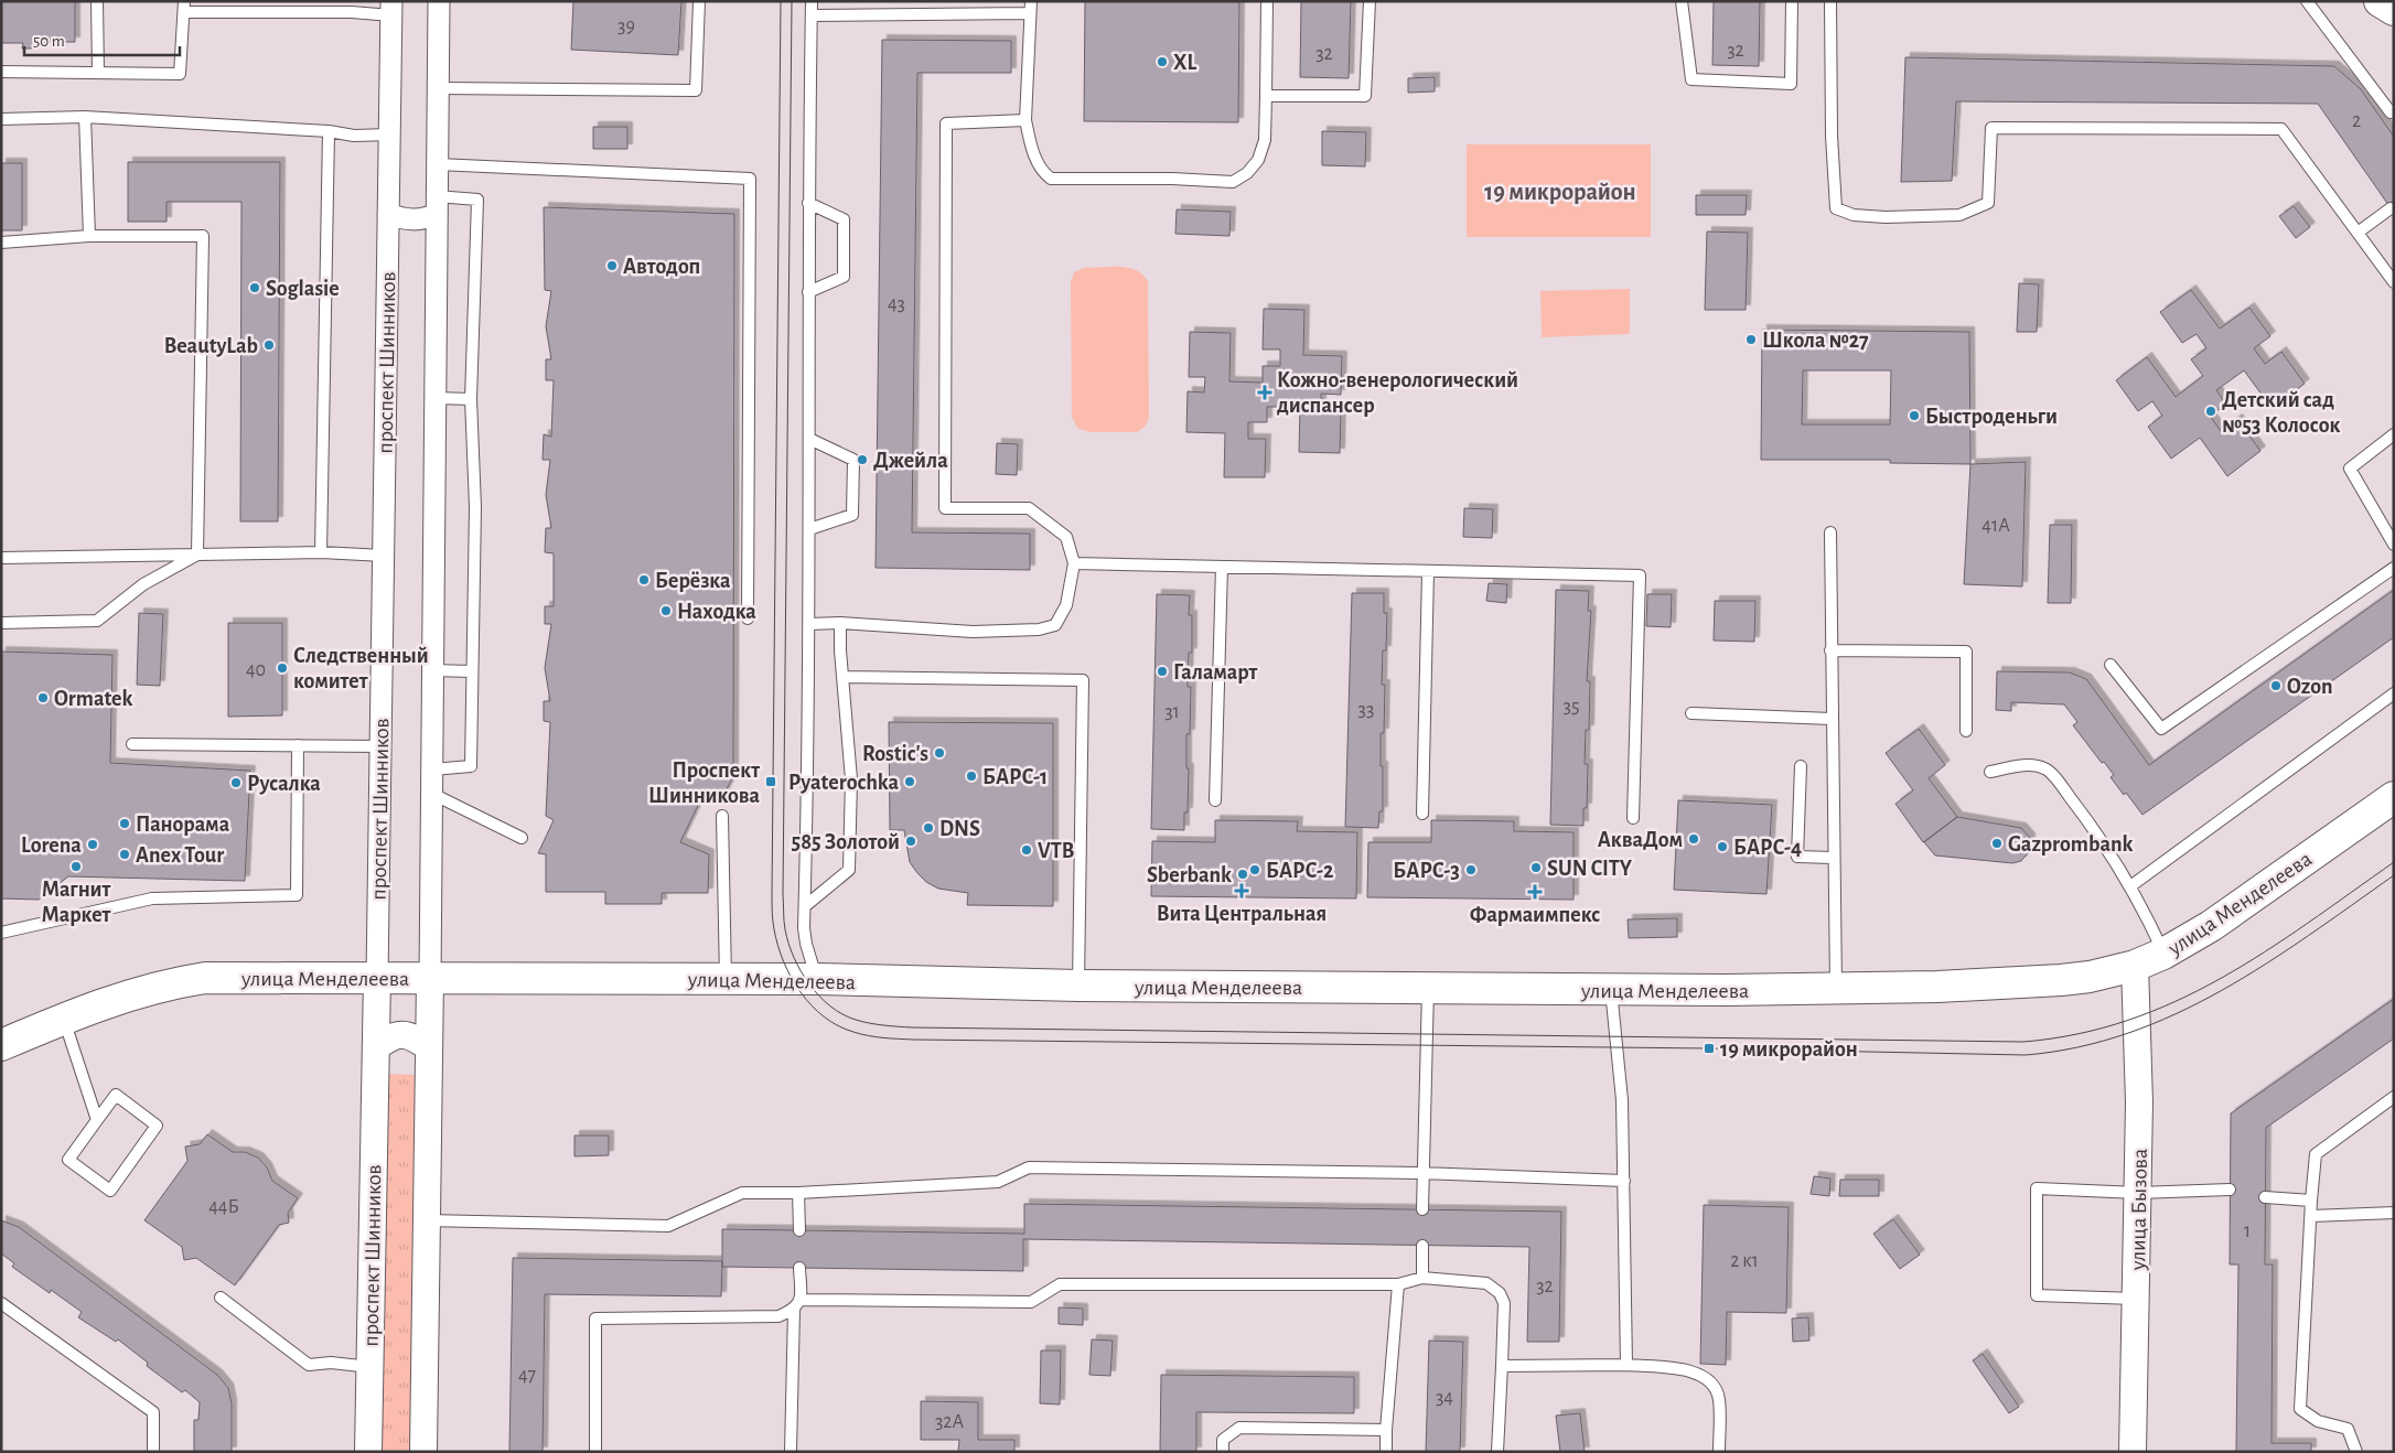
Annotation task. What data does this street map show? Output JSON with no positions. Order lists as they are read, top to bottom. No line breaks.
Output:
{"streets":{"main road":["улица Менделеева"],"street":["проспект Шинников","улица Бызова"]},"crossings":[["проспект Шинников","улица Менделеева"],["улица Менделеева","улица Бызова"]],"districts":["19 микрорайон"],"places":{"other":["XL","Автодоп","Soglasie","Школа №27","BeautyLab","Детский сад №53 Колосок","Быстроденьги","Джейла","Берёзка","Находка","Следственный комитет","Галамарт","Ozon","Ormatek","Rostic's","БАРС-1","Pyaterochka","Русалка","Панорама","DNS","АкваДом","585 Золотой","Gazprombank","Lorena","БАРС-4","VTB","Anex Tour","Магнит Маркет","SUN CITY","БАРС-2","БАРС-3","Sberbank"],"health":["Кожно-венерологический диспансер","Вита Центральная","Фармаимпекс"],"transit":["Проспект Шинникова","19 микрорайон"]},"house_numbers":["39","32","32","2","43","41А","40","35","33","31","44Б","1","2 к1","32","47","34","32А"],"scale_bar":"50 m"}
